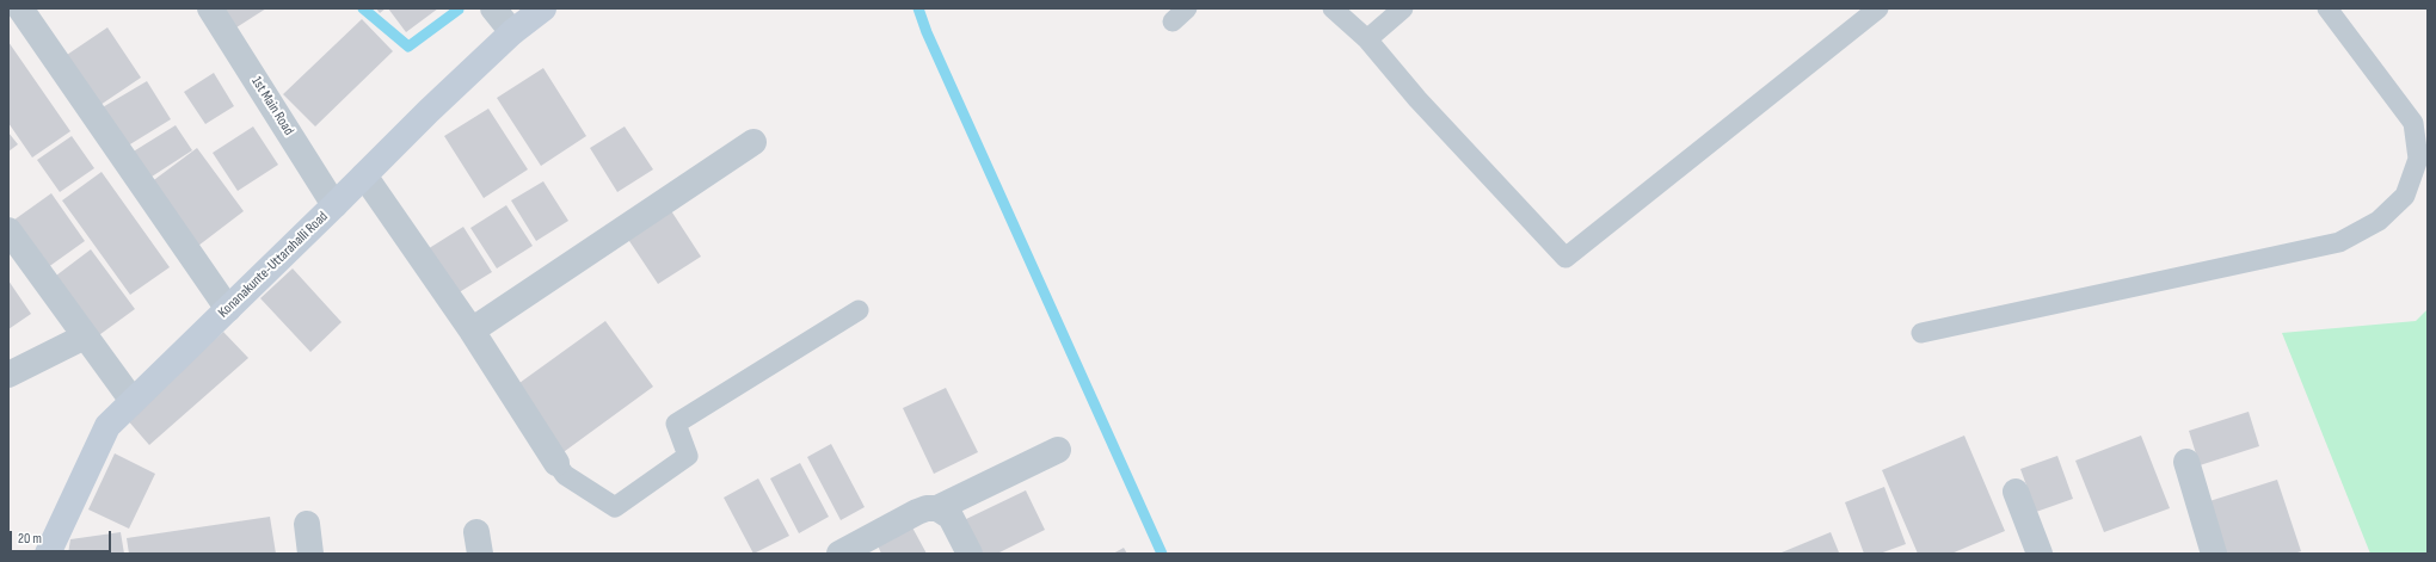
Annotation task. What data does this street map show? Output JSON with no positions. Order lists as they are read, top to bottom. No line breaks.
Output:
{"streets":{"main road":["Konanakunte-Uttarahalli Road"],"street":["1st Main Road"]},"crossings":[["1st Main Road","Konanakunte-Uttarahalli Road"]],"scale_bar":"20 m"}
